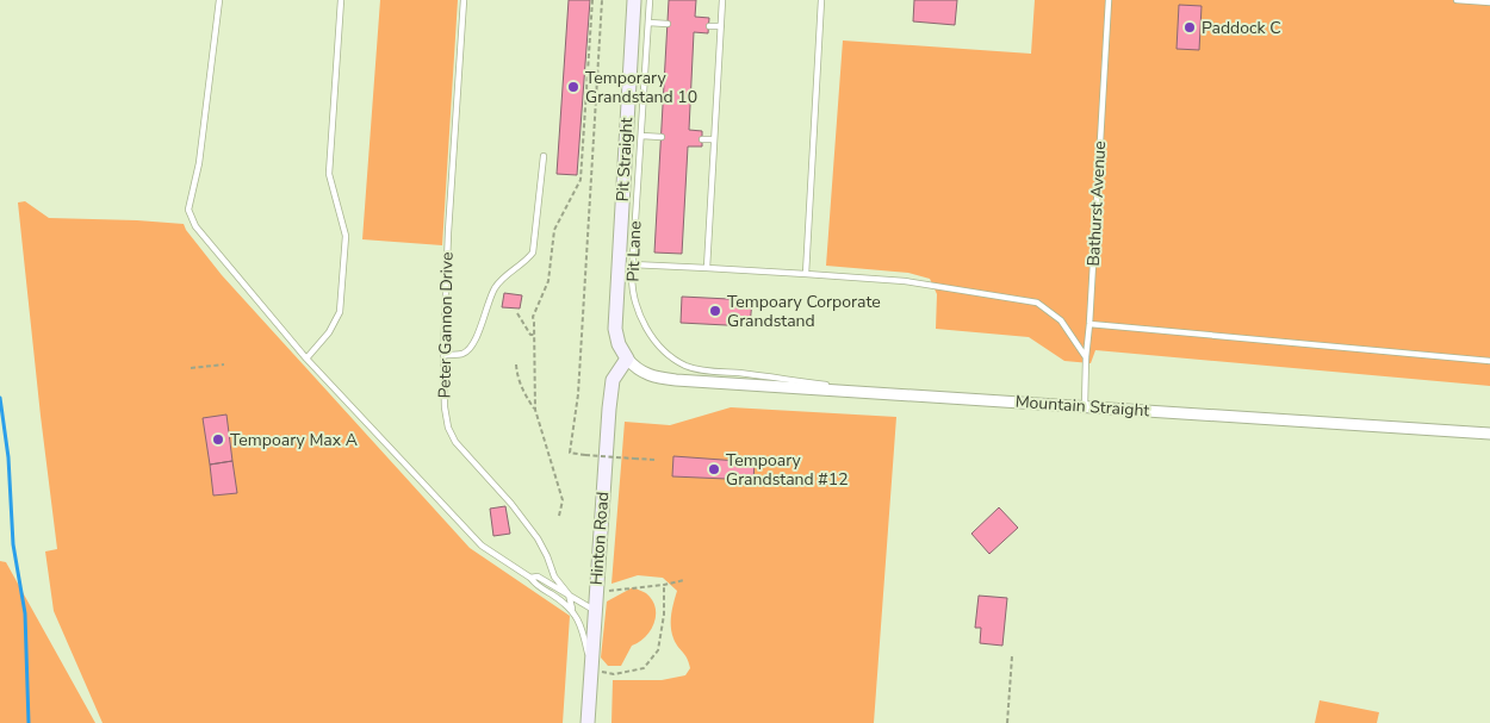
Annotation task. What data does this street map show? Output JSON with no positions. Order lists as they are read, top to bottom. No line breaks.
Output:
{"streets":{"street":["Pit Straight","Mountain Straight","Hinton Road"],"lane":["Bathurst Avenue","Pit Lane","Peter Gannon Drive"]},"crossings":[["Pit Straight","Mountain Straight"],["Pit Straight","Hinton Road"],["Bathurst Avenue","Mountain Straight"],["Pit Lane","Mountain Straight"],["Peter Gannon Drive","Hinton Road"],["Mountain Straight","Hinton Road"]],"places":["Paddock C","Temporary Grandstand 10","Tempoary Corporate Grandstand","Tempoary Max A","Tempoary Grandstand #12"]}
